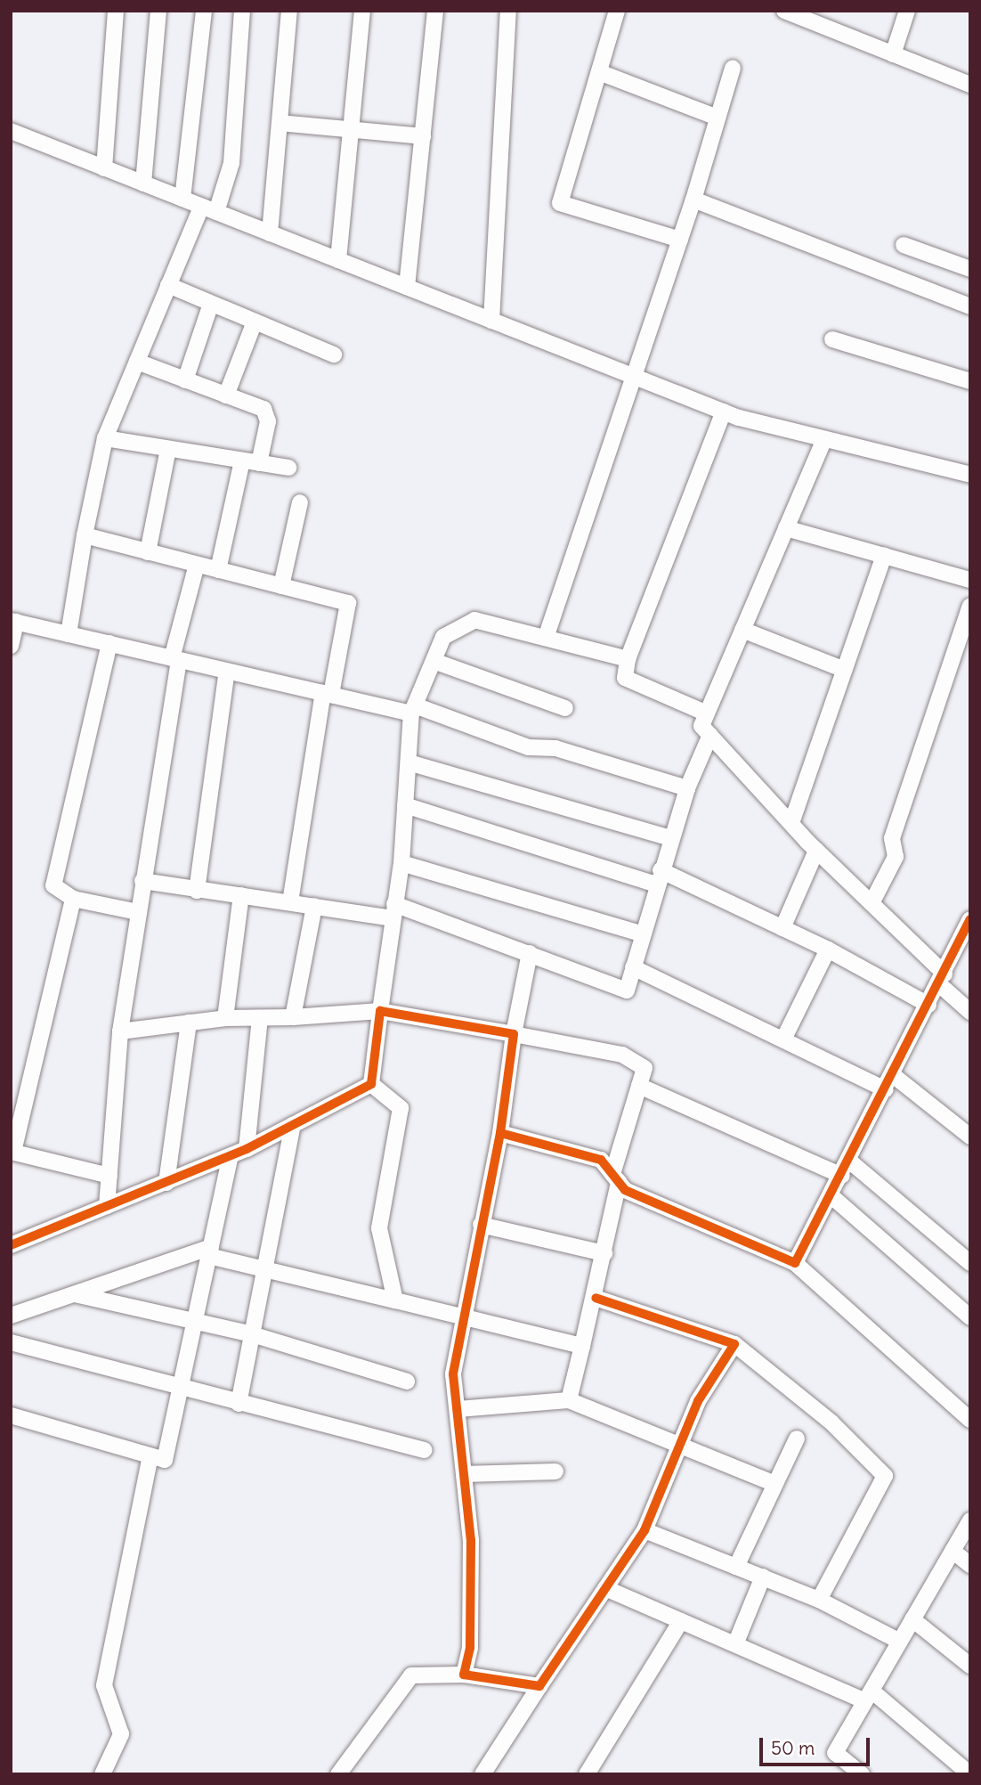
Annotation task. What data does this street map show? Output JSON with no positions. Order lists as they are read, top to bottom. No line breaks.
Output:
{"scale_bar":"50 m"}
